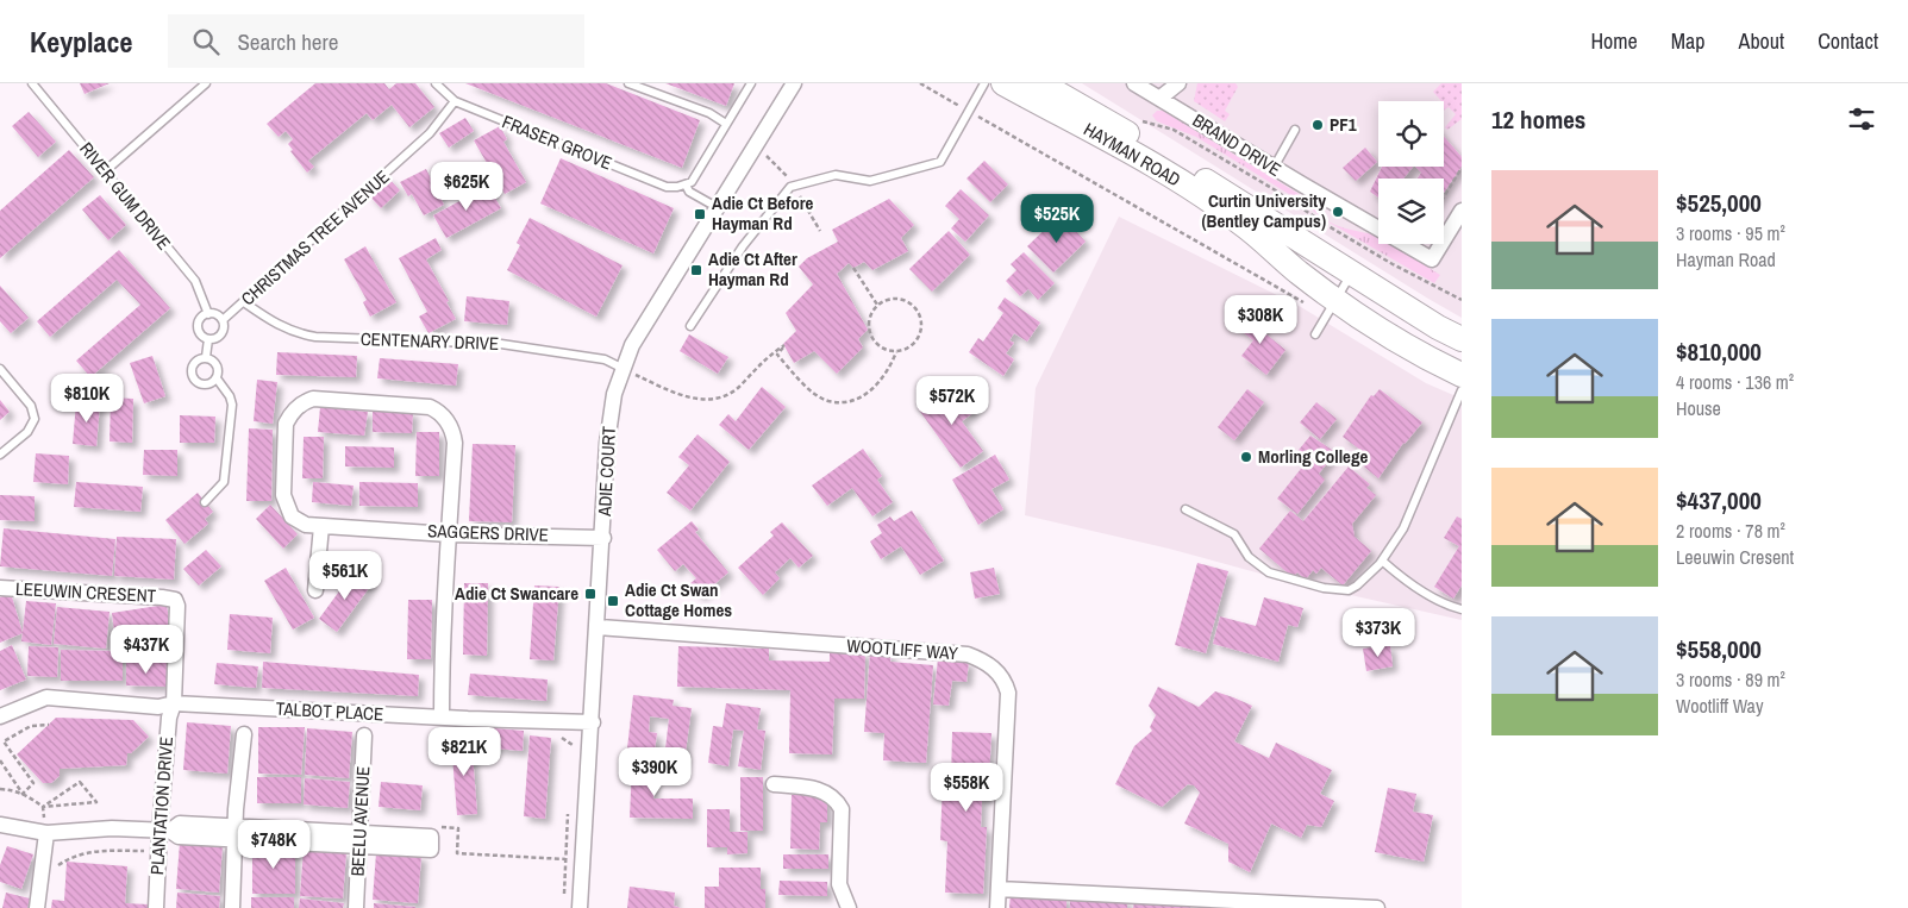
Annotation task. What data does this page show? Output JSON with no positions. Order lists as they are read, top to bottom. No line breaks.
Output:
{"streets":{"main road":["HAYMAN ROAD"],"street":["BRAND DRIVE","ADIE COURT","SAGGERS DRIVE","LEEUWIN CRESENT","WOOTLIFF WAY","TALBOT PLACE","PLANTATION DRIVE","BEELU AVENUE"],"lane":["FRASER GROVE","RIVER GUM DRIVE","CHRISTMAS TREE AVENUE","CENTENARY DRIVE"]},"crossings":[["FRASER GROVE","CHRISTMAS TREE AVENUE"],["RIVER GUM DRIVE","CHRISTMAS TREE AVENUE"],["CHRISTMAS TREE AVENUE","CENTENARY DRIVE"],["CENTENARY DRIVE","ADIE COURT"],["ADIE COURT","SAGGERS DRIVE"],["ADIE COURT","WOOTLIFF WAY"],["ADIE COURT","TALBOT PLACE"],["LEEUWIN CRESENT","TALBOT PLACE"],["LEEUWIN CRESENT","PLANTATION DRIVE"],["TALBOT PLACE","PLANTATION DRIVE"]],"places":{"other":["PF1","Curtin University (Bentley Campus)","Morling College"],"transit":["Adie Ct Before Hayman Rd","Adie Ct After Hayman Rd","Adie Ct Swancare","Adie Ct Swan Cottage Homes"]},"page":{"header":"Keyplace","search":"Search here","nav":["Home","Map","About","Contact"],"heading":"12 homes","list":[{"name":"$525,000","note":"3 rooms · 95 m² · Hayman Road"},{"name":"$810,000","note":"4 rooms · 136 m² · House"},{"name":"$437,000","note":"2 rooms · 78 m² · Leeuwin Cresent"},{"name":"$558,000","note":"3 rooms · 89 m² · Wootliff Way"}],"price":["$625K","$525K","$308K","$810K","$572K","$561K","$373K","$437K","$821K","$390K","$558K","$748K"]}}
